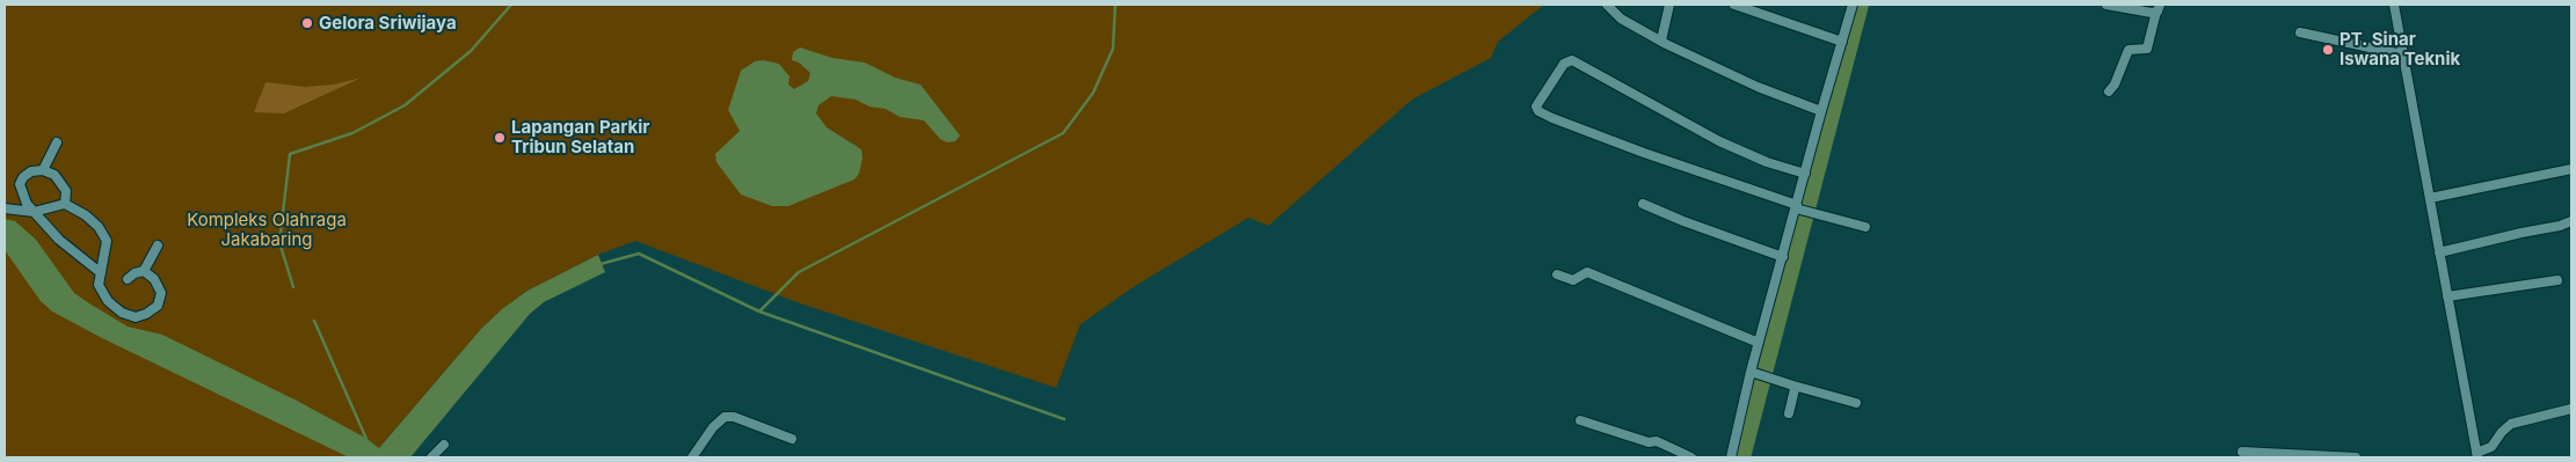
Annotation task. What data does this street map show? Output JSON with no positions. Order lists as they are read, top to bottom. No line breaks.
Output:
{"parks":["Kompleks Olahraga Jakabaring"],"places":["Gelora Sriwijaya","PT. Sinar Iswana Teknik","Lapangan Parkir Tribun Selatan"]}
